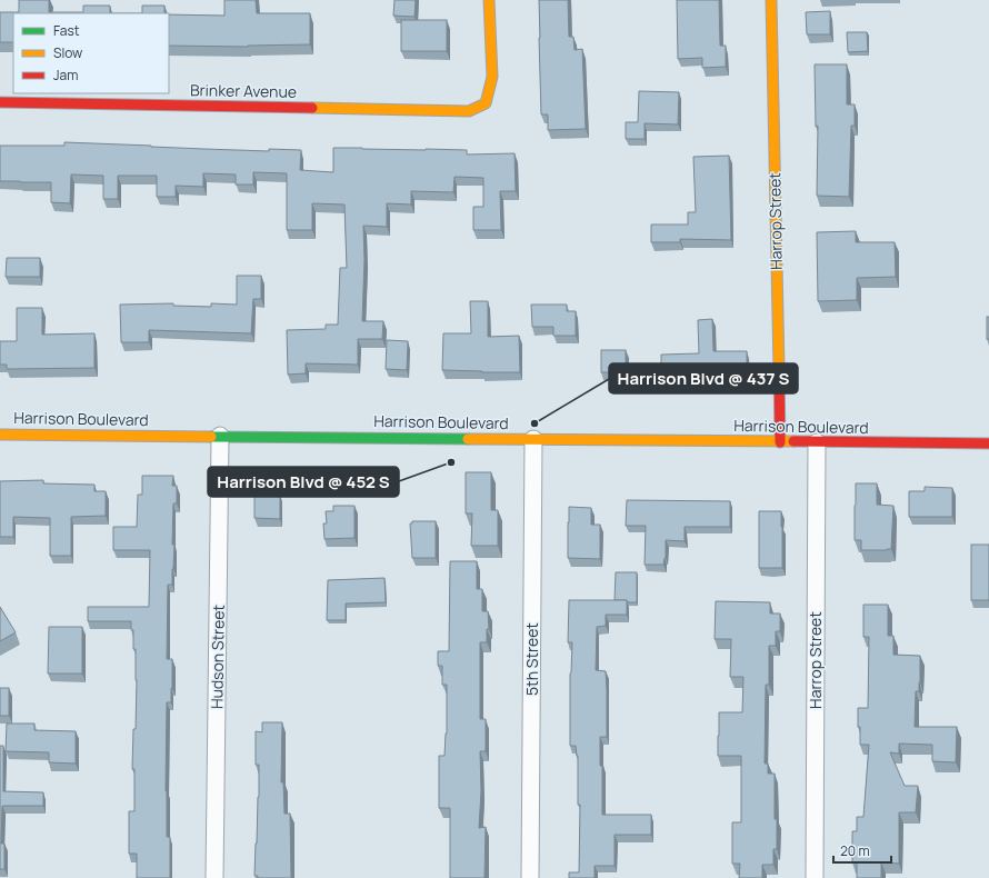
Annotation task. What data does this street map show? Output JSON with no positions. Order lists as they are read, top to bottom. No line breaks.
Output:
{"streets":{"street":["Brinker Avenue","Harrop Street","Harrison Boulevard","Hudson Street","5th Street"]},"crossings":[["Harrop Street","Harrison Boulevard"],["Harrison Boulevard","Hudson Street"],["Harrison Boulevard","5th Street"]],"places":["Harrison Blvd @ 437 S","Harrison Blvd @ 452 S"],"legend":["Fast","Slow","Jam"],"scale_bar":"20 m"}
